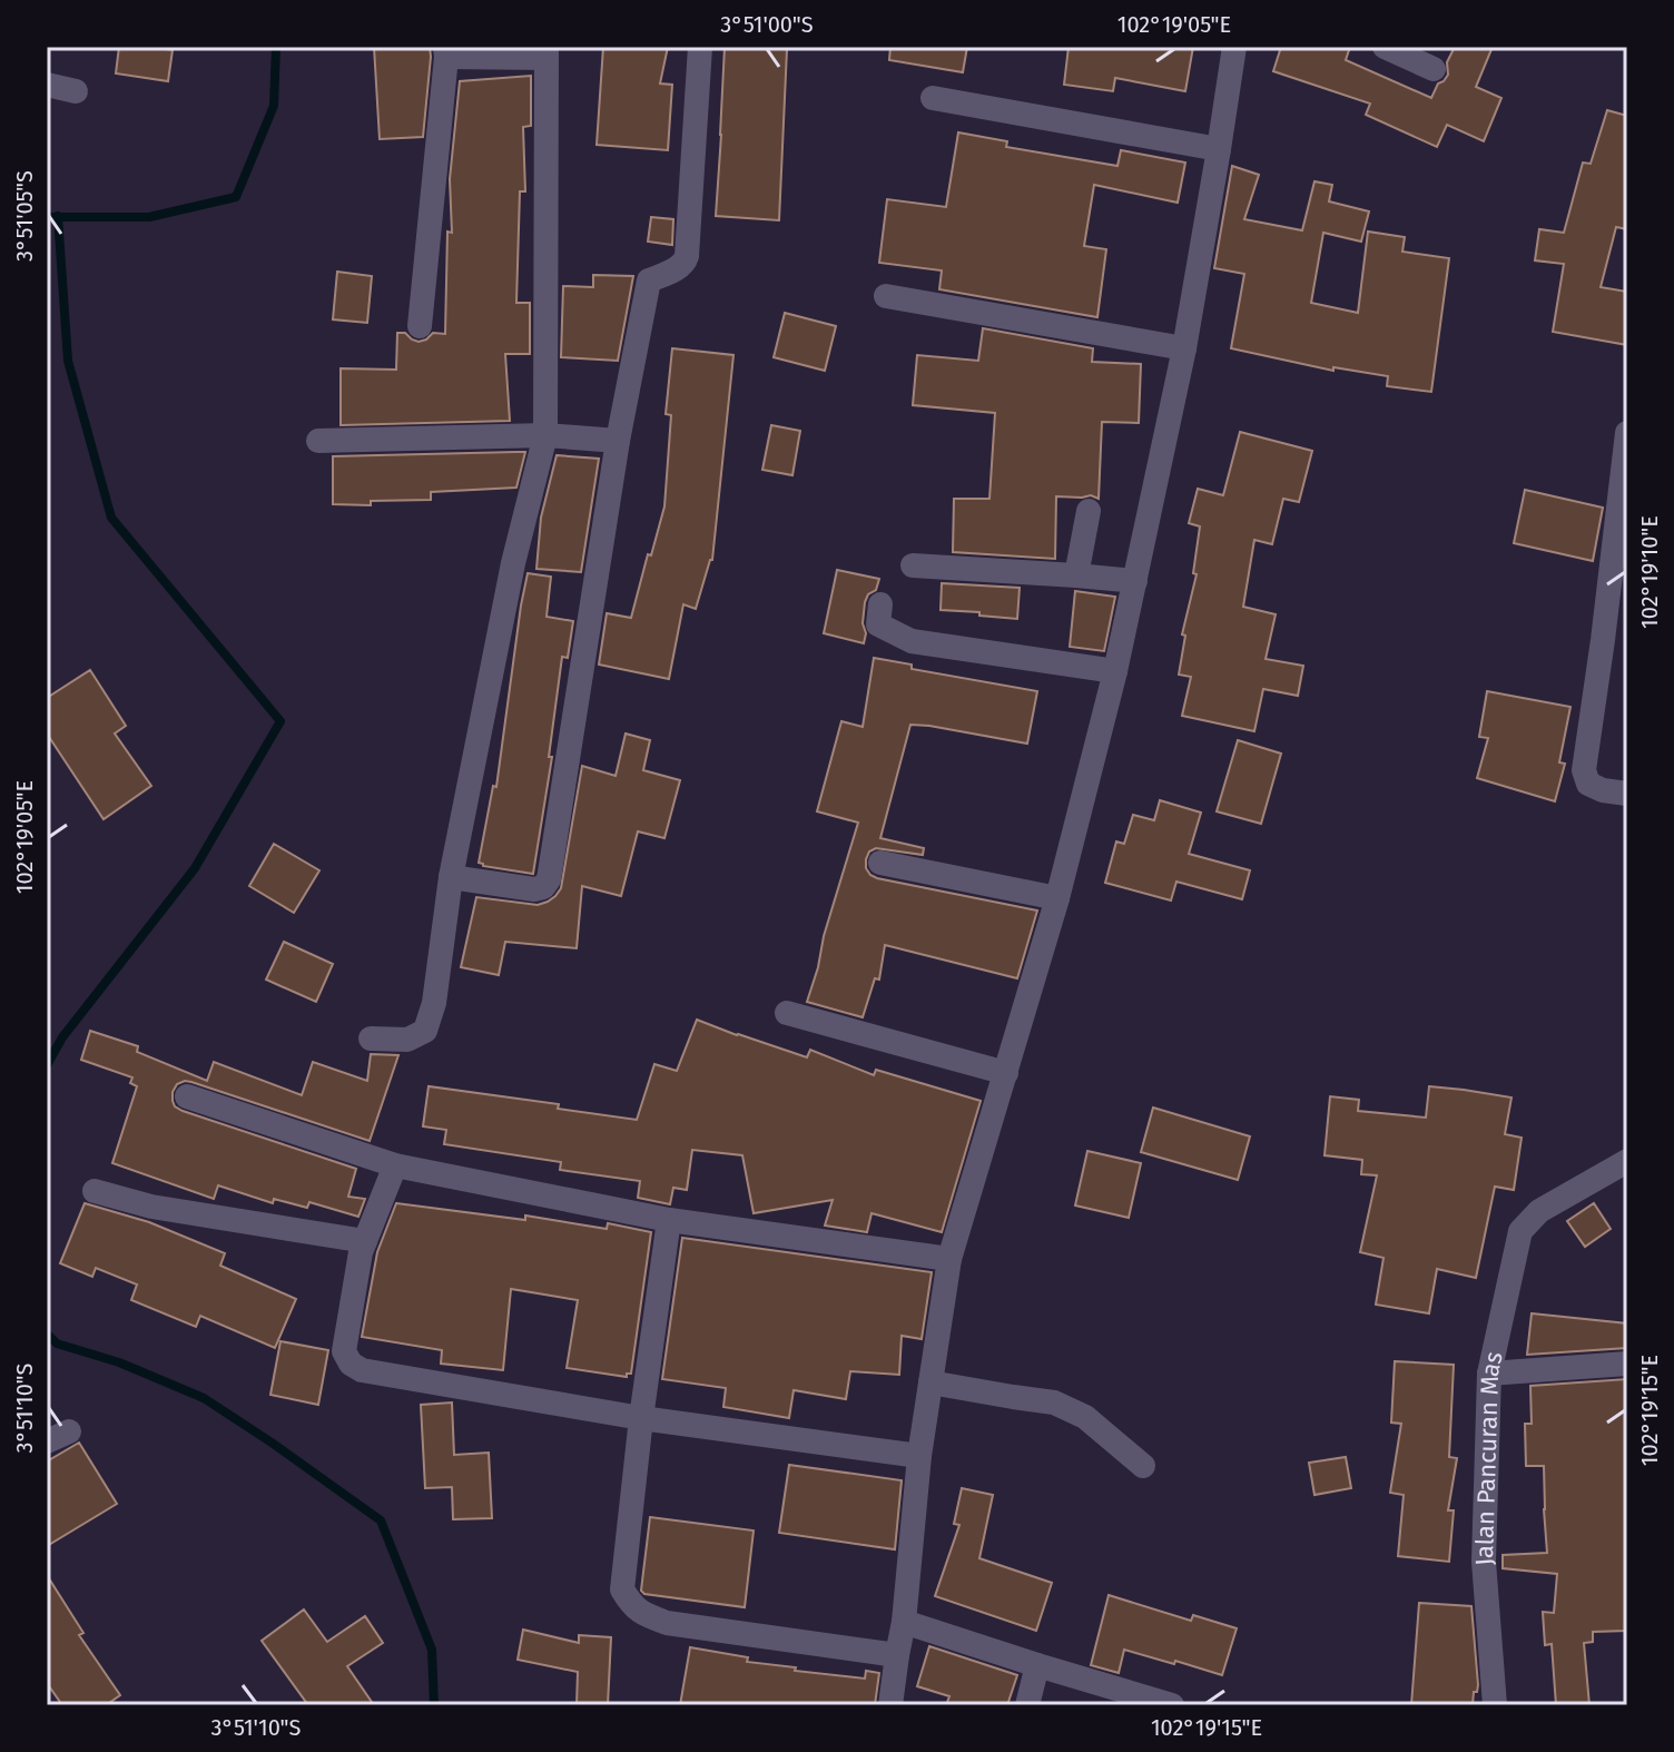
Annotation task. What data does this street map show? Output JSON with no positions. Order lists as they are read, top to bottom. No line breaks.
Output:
{"streets":{"street":["Jalan Pancuran Mas"]},"coordinates":["3°51'00\"S","102°19'05\"E","3°51'05\"S","102°19'10\"E","3°51'10\"S","102°19'15\"E"]}
